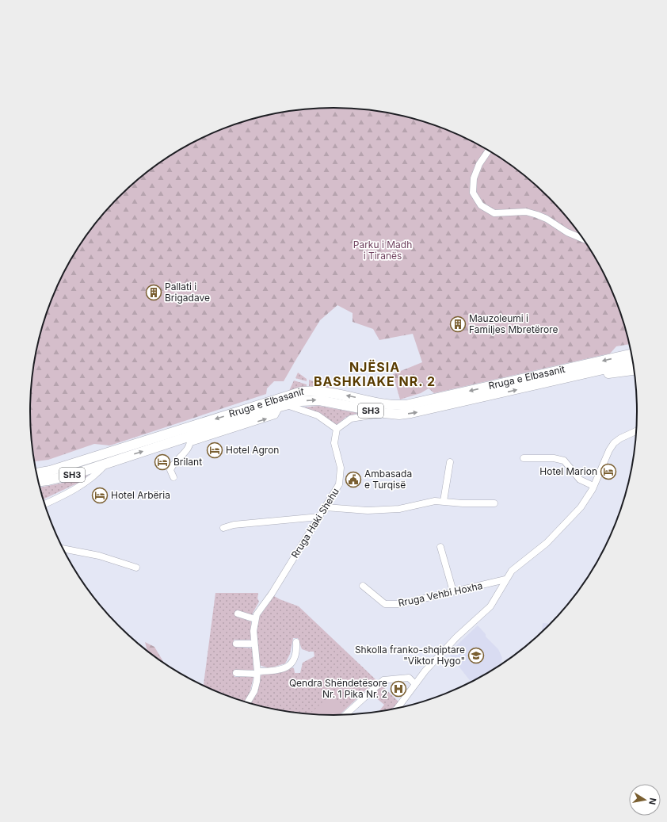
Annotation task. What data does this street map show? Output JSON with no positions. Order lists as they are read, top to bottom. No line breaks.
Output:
{"streets":{"main road":["Rruga e Elbasanit","SH3"],"street":["Rruga Haki Shehu","Rruga Vehbi Hoxha"]},"districts":["NJËSIA BASHKIAKE NR. 2"],"parks":["Parku i Madh i Tiranës"],"places":{"building":["Pallati i Brigadave","Mauzoleumi i Familjes Mbretërore"],"hotel":["Hotel Agron","Brilant","Hotel Marion","Hotel Arbëria"],"public building":["Ambasada e Turqisë"],"school or university":["Shkolla franko-shqiptare \"Viktor Hygo\""],"hospital":["Qendra Shëndetësore Nr. 1 Pika Nr. 2"]},"north":"right"}
